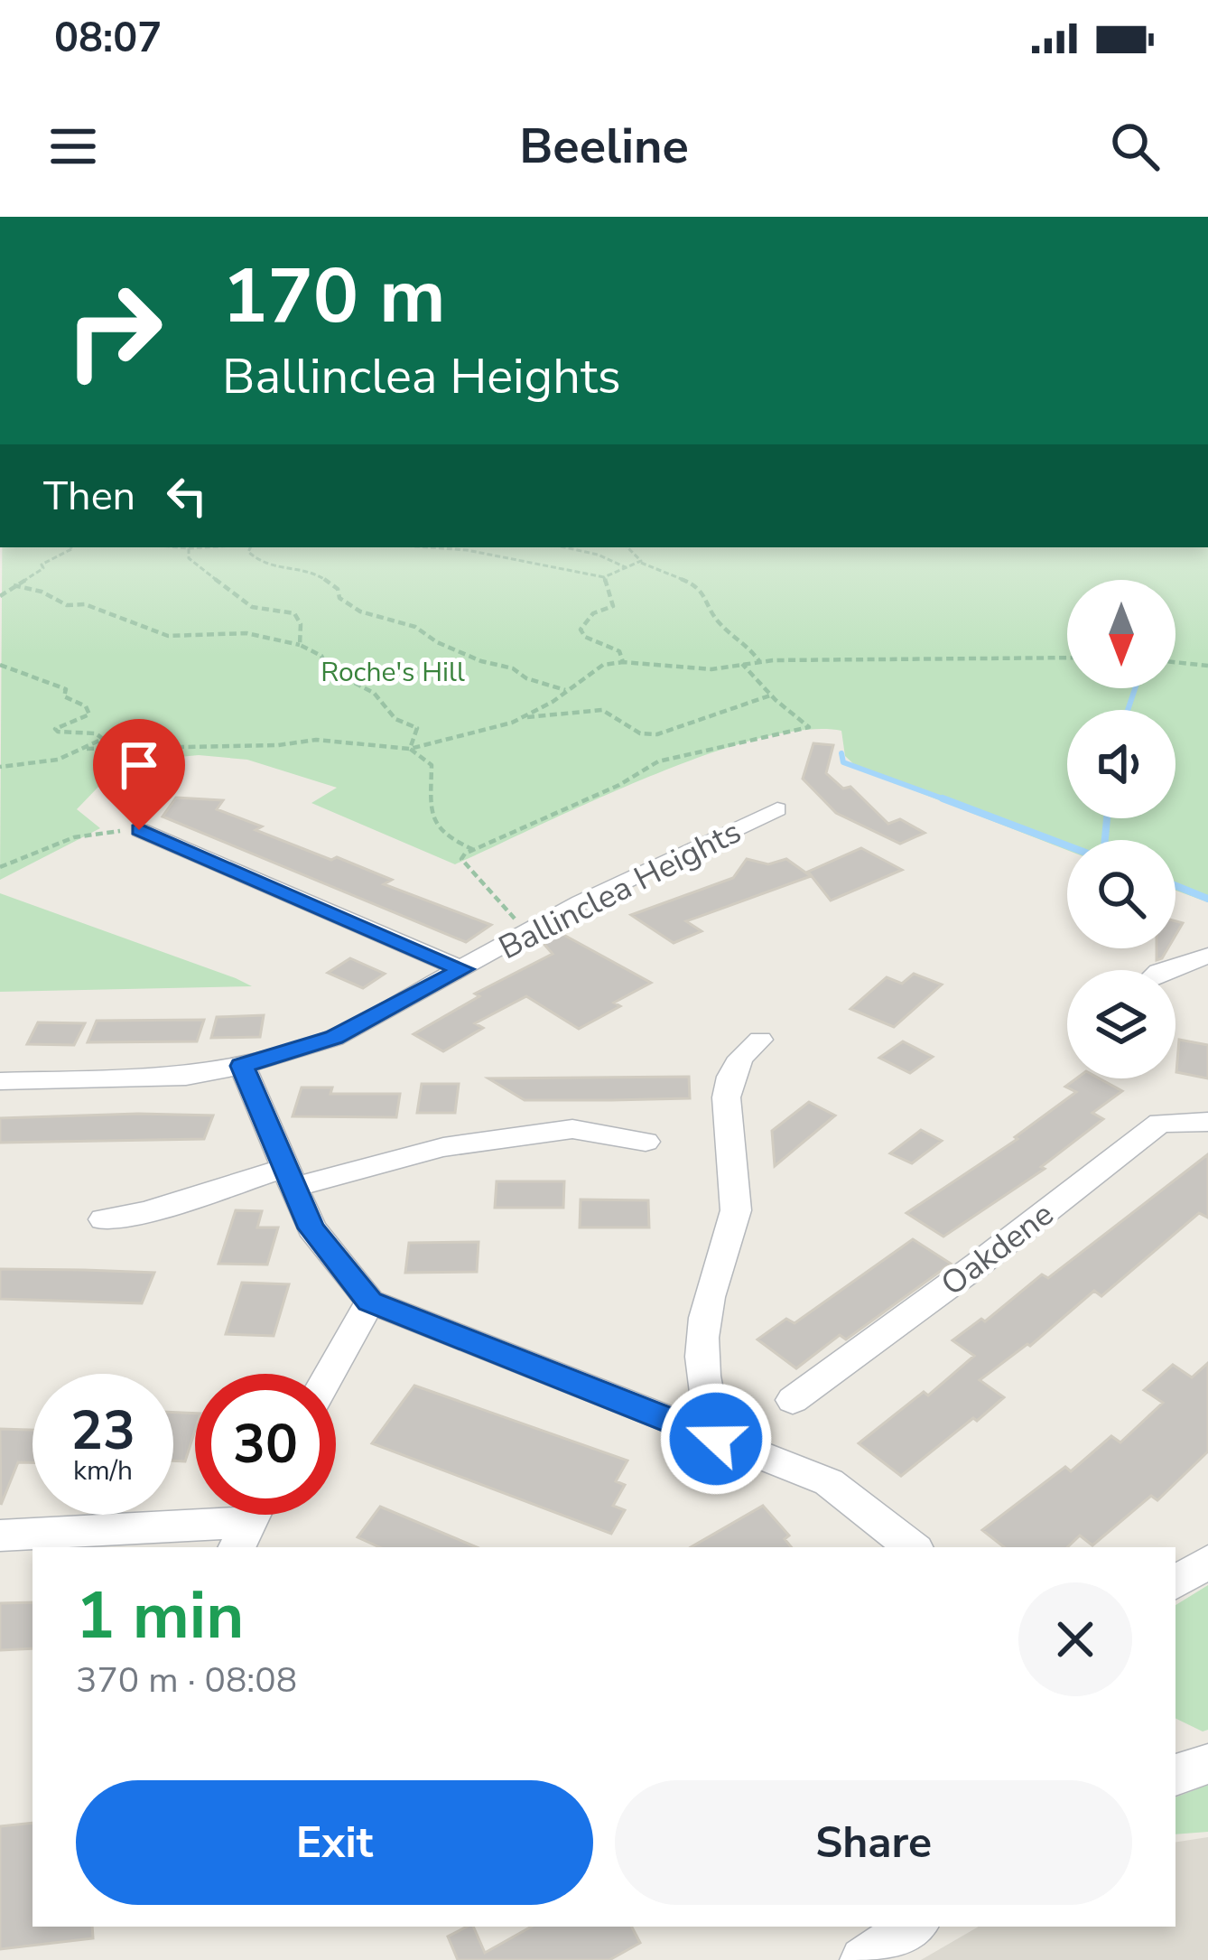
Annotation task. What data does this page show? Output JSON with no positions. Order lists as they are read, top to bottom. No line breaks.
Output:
{"streets":{"street":["Ballinclea Heights","Oakdene"]},"parks":["Roche's Hill"],"north":"bottom","page":{"status":"08:07","header":"Beeline","turn":["170 m","Ballinclea Heights"],"then":"Then","speed":"23 km/h","limit":"30","heading":["1 min","370 m · 08:08"],"buttons":["Exit","Share"]}}
